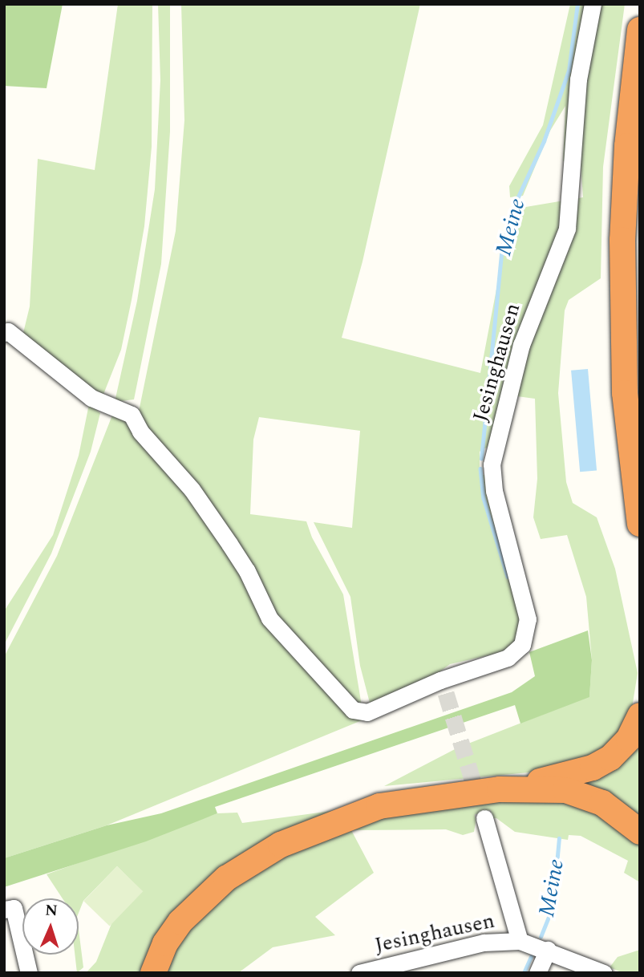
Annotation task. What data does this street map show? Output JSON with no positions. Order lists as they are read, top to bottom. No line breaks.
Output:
{"streets":{"street":["Jesinghausen"]},"water":["Meine"],"north":"top"}
